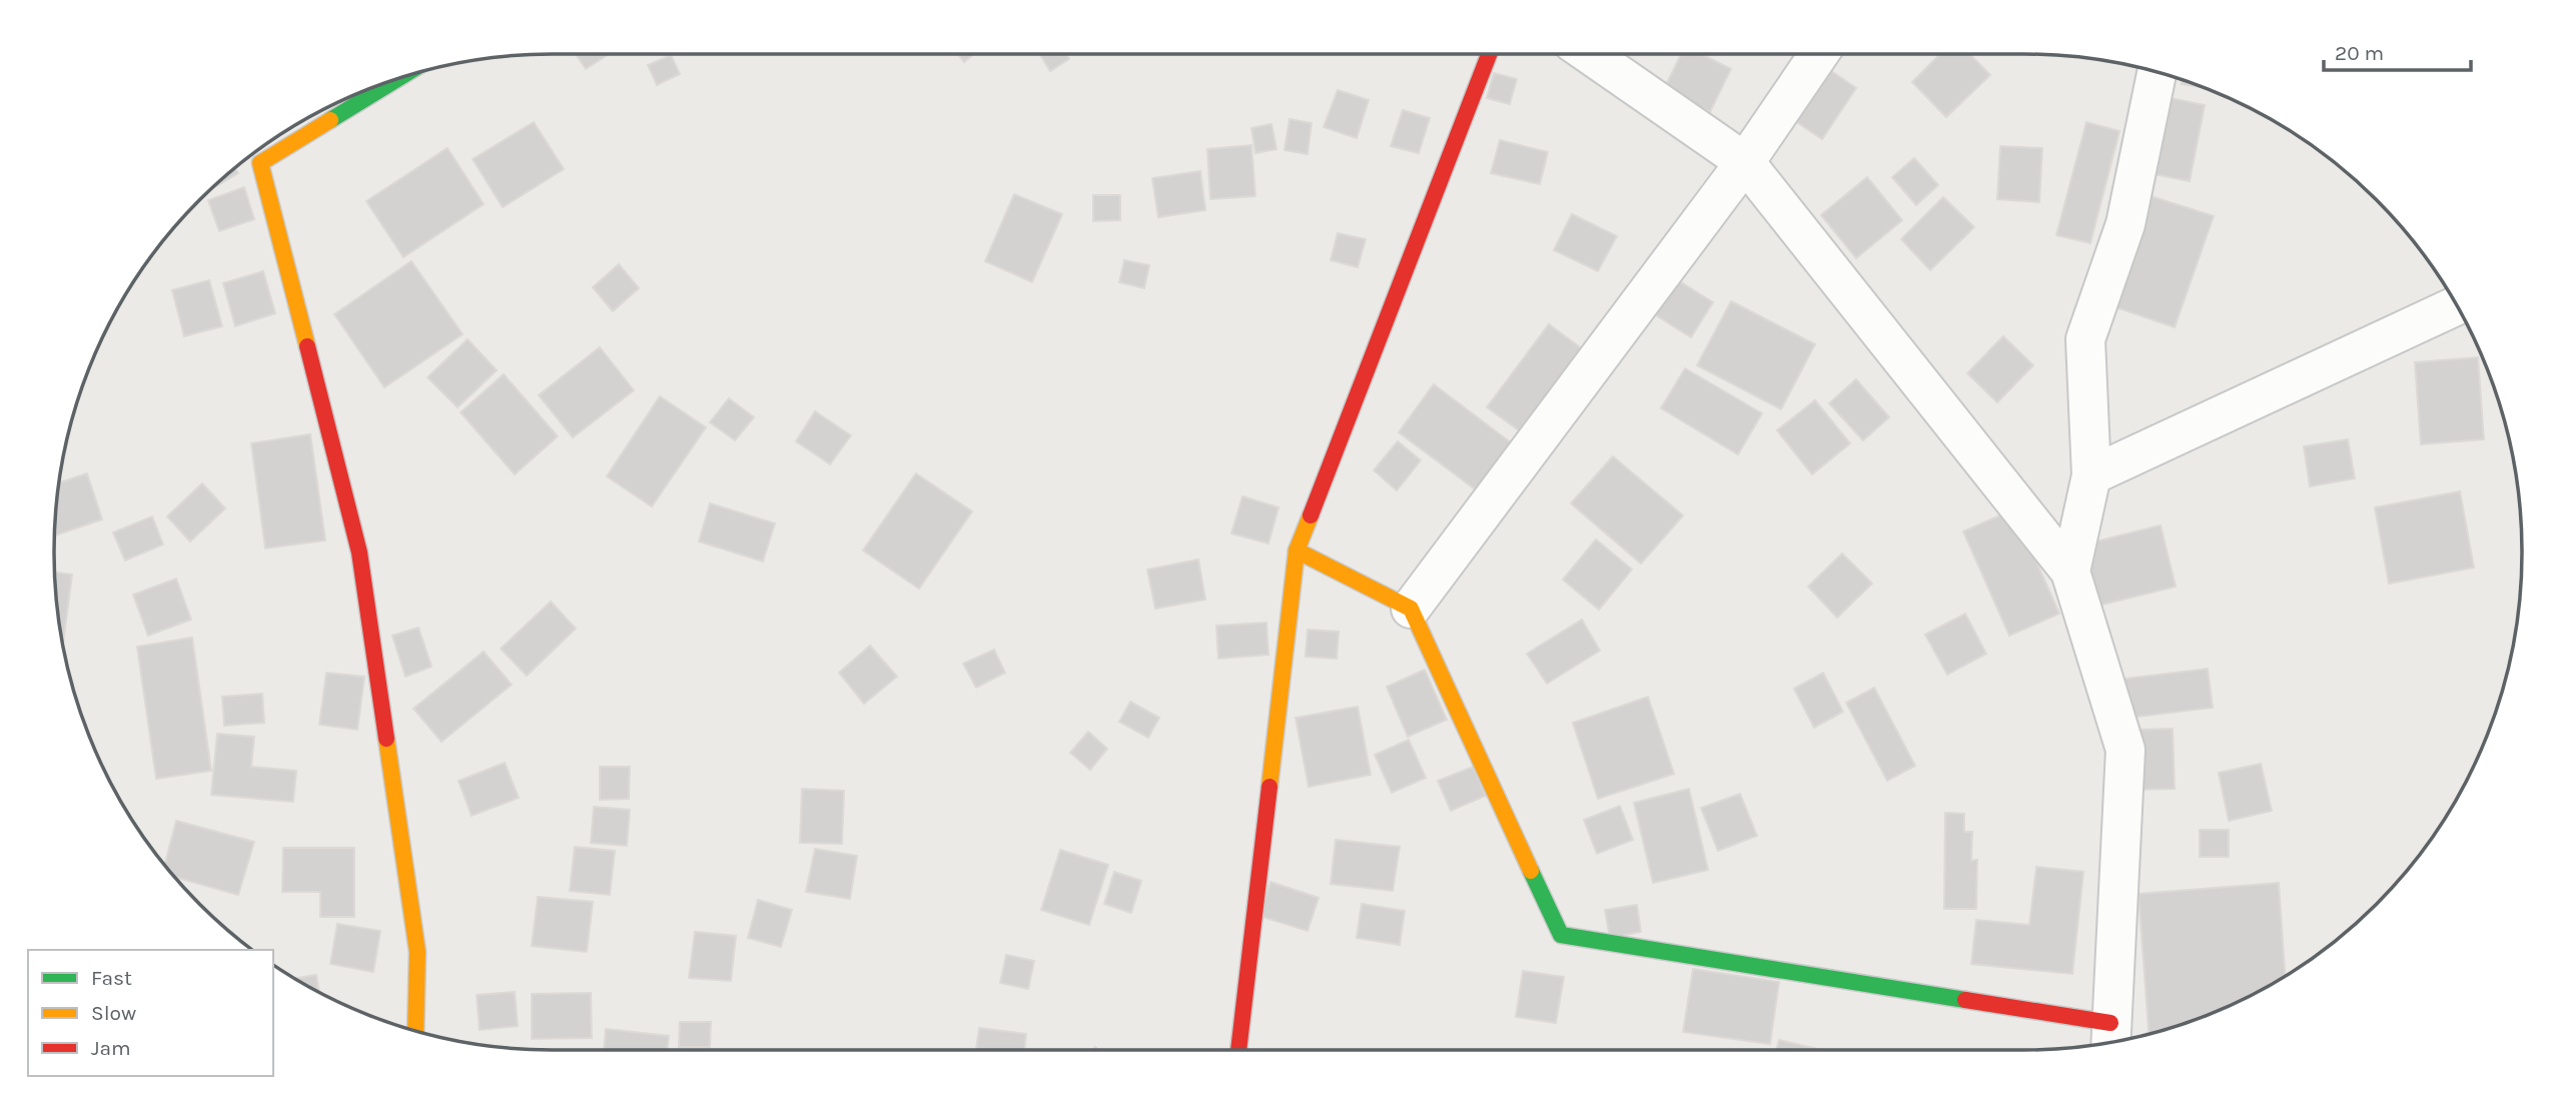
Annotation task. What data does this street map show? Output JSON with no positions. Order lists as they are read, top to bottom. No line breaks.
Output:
{"legend":["Fast","Slow","Jam"],"scale_bar":"20 m"}
